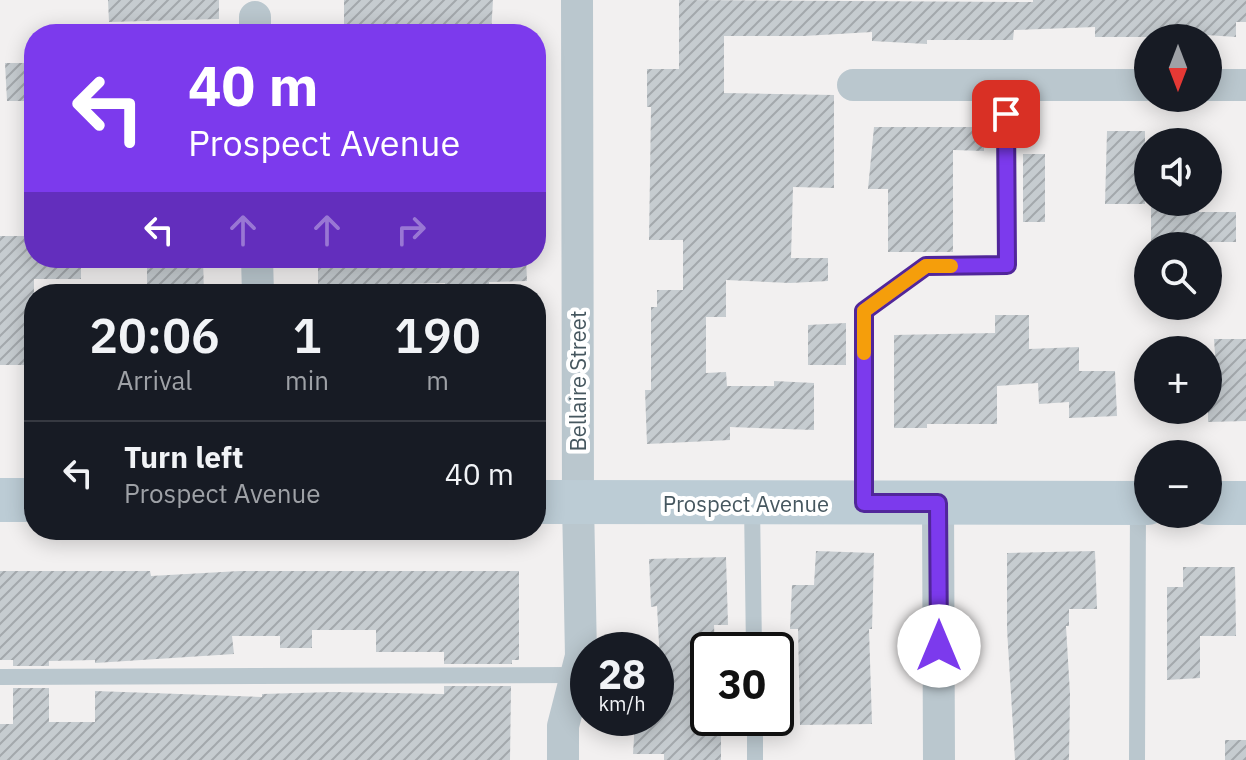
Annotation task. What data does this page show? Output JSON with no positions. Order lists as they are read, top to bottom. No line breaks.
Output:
{"streets":{"street":["Bellaire Street","Prospect Avenue"]},"crossings":[["Bellaire Street","Prospect Avenue"]],"north":"bottom","page":{"map_buttons":["+","−"],"turn":["40 m","Prospect Avenue"],"eta":["20:06","Arrival","1","min","190","m"],"list":[{"name":"Turn left","note":"Prospect Avenue","value":"40 m"}],"speed":"28 km/h","limit":"30"}}
